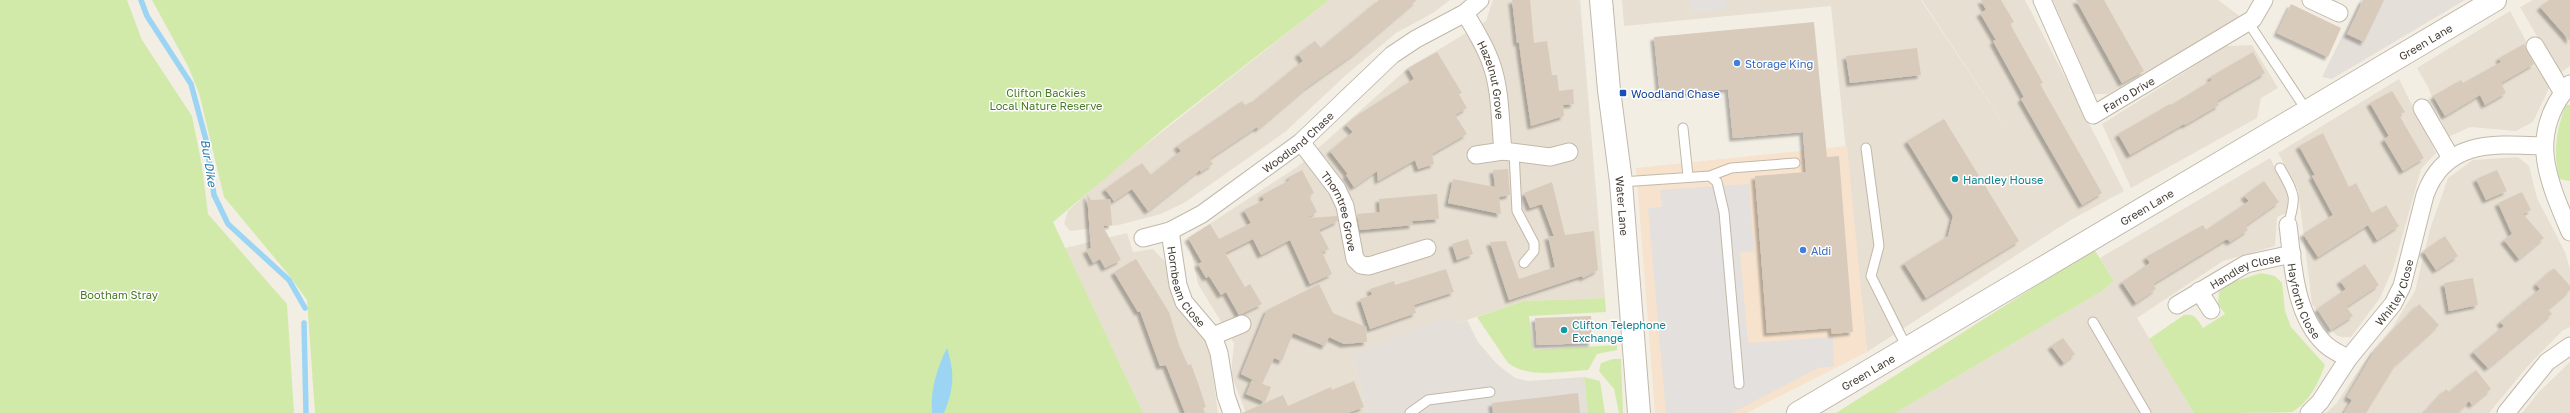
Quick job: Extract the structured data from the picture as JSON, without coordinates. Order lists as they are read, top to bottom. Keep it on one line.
{"streets":{"street":["Green Lane","Hazelnut Grove","Farro Drive","Woodland Chase","Water Lane","Thorntree Grove","Handley Close","Hornbeam Close","Whitley Close","Hayforth Close"]},"crossings":[["Hazelnut Grove","Woodland Chase"],["Woodland Chase","Thorntree Grove"],["Woodland Chase","Hornbeam Close"],["Handley Close","Hayforth Close"],["Whitley Close","Hayforth Close"]],"water":["Bur Dike"],"parks":["Clifton Backies Local Nature Reserve","Bootham Stray"],"places":{"other":["Storage King","Handley House","Aldi","Clifton Telephone Exchange"],"transit":["Woodland Chase"]}}
